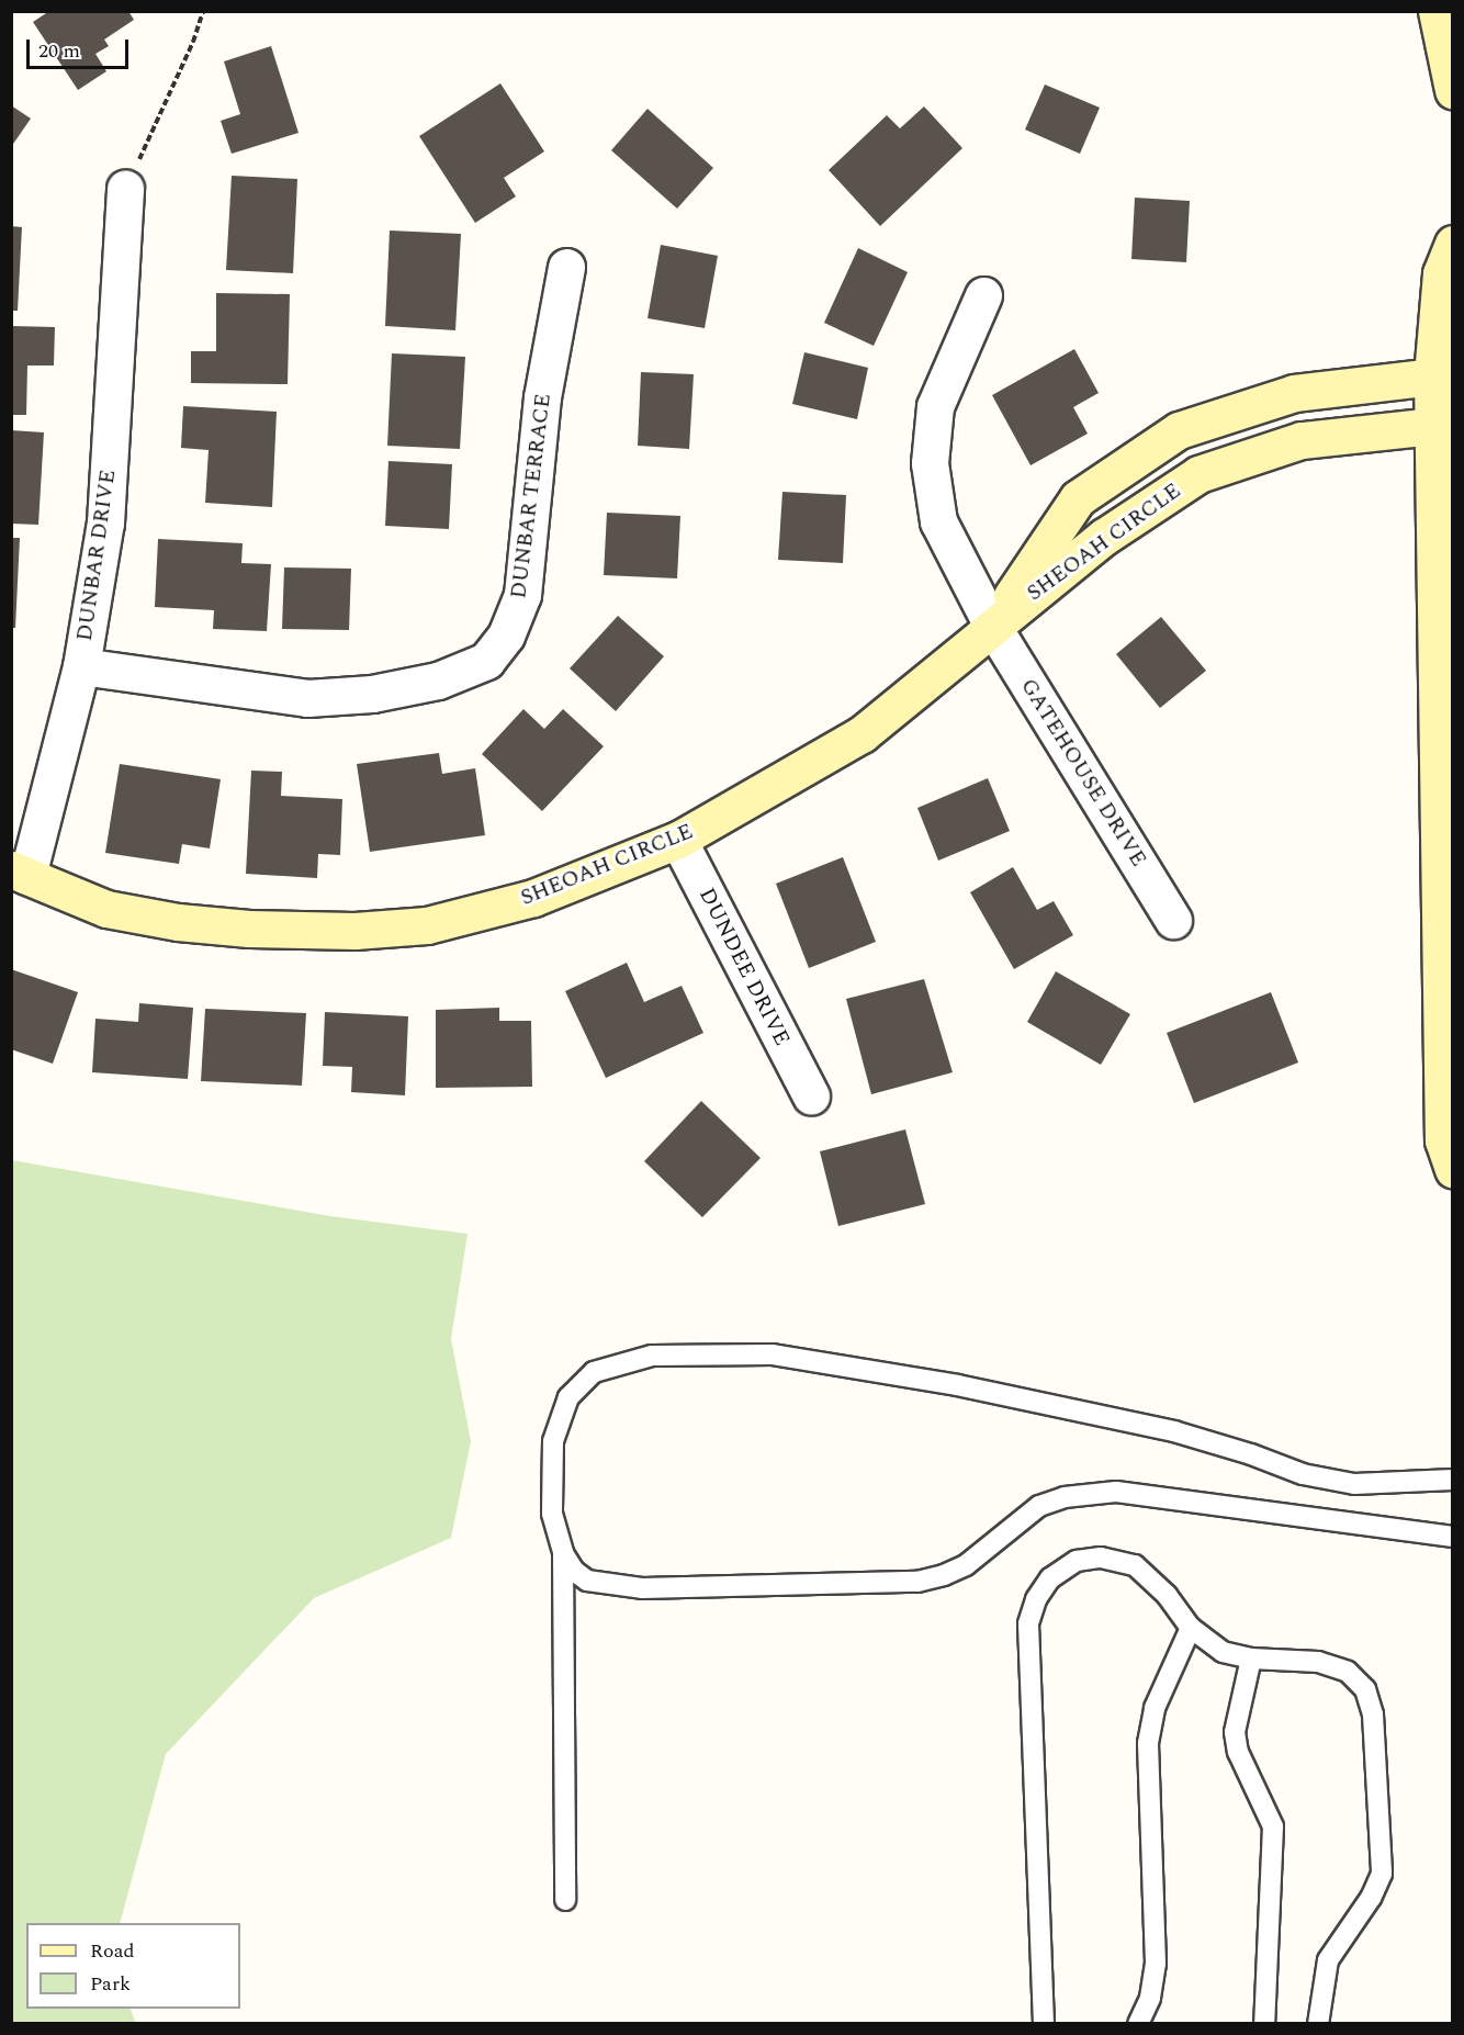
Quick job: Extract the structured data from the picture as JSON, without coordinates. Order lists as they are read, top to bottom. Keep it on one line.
{"streets":{"street":["DUNBAR TERRACE","SHEOAH CIRCLE","DUNBAR DRIVE","GATEHOUSE DRIVE","DUNDEE DRIVE"]},"crossings":[["DUNBAR TERRACE","DUNBAR DRIVE"],["SHEOAH CIRCLE","DUNBAR DRIVE"],["SHEOAH CIRCLE","GATEHOUSE DRIVE"],["SHEOAH CIRCLE","DUNDEE DRIVE"]],"legend":["Road","Park"],"scale_bar":"20 m"}
